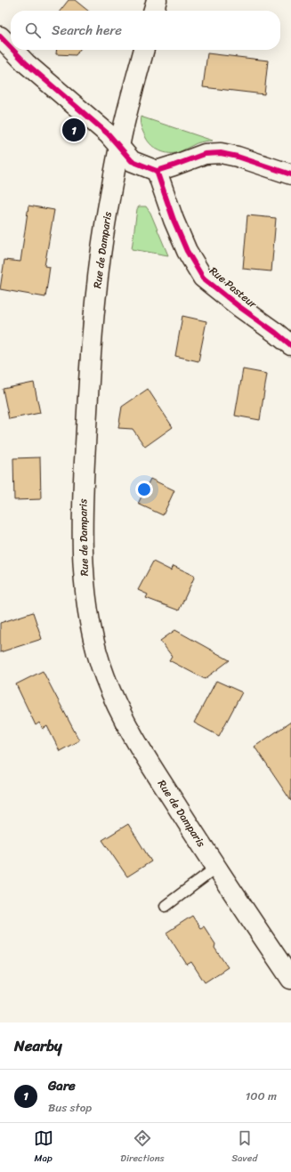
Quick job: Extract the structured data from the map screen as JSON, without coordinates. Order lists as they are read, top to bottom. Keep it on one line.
{"streets":{"main road":["Rue de Damparis","Rue Pasteur"]},"page":{"search":"Search here","pins":"1","heading":"Nearby","list":[{"mark":"1","name":"Gare","note":"Bus stop","value":"100 m"}],"nav":["Map","Directions","Saved"]}}
